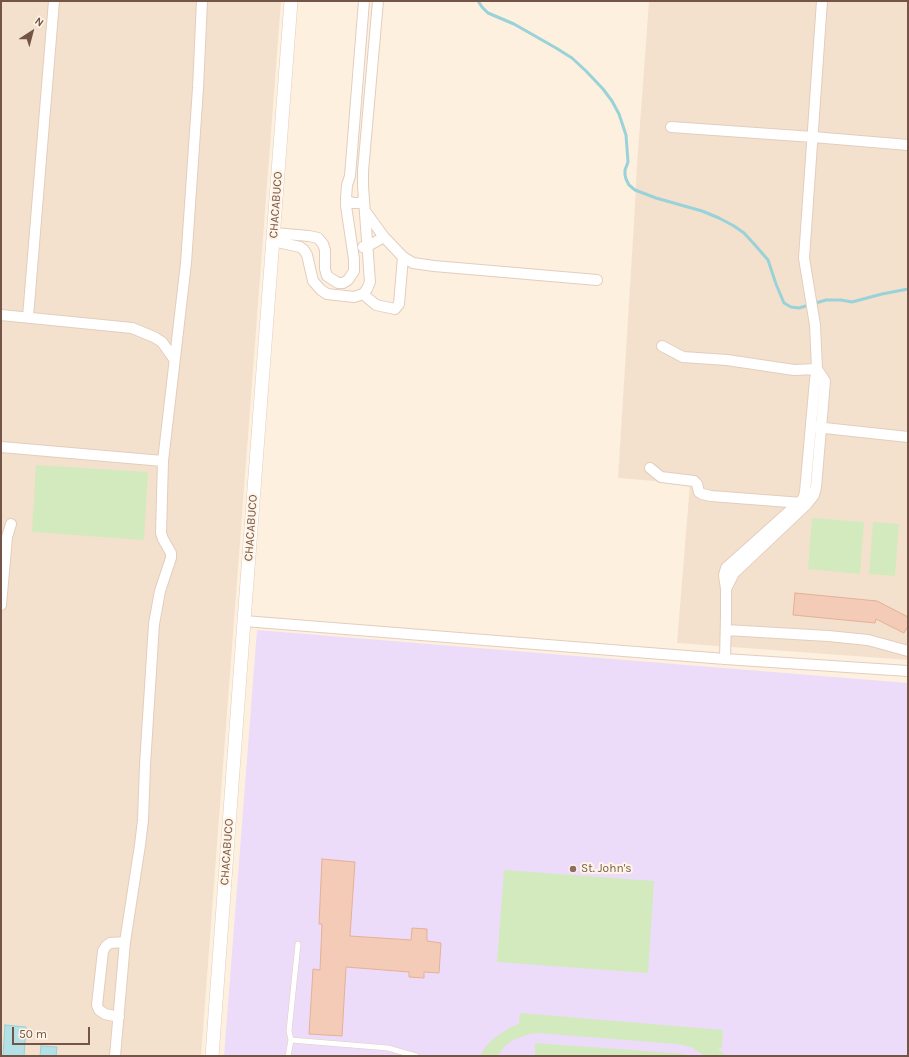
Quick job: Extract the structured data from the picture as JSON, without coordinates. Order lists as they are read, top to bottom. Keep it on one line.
{"streets":{"street":["CHACABUCO"]},"places":["St. John's"],"scale_bar":"50 m","north":"top right"}
